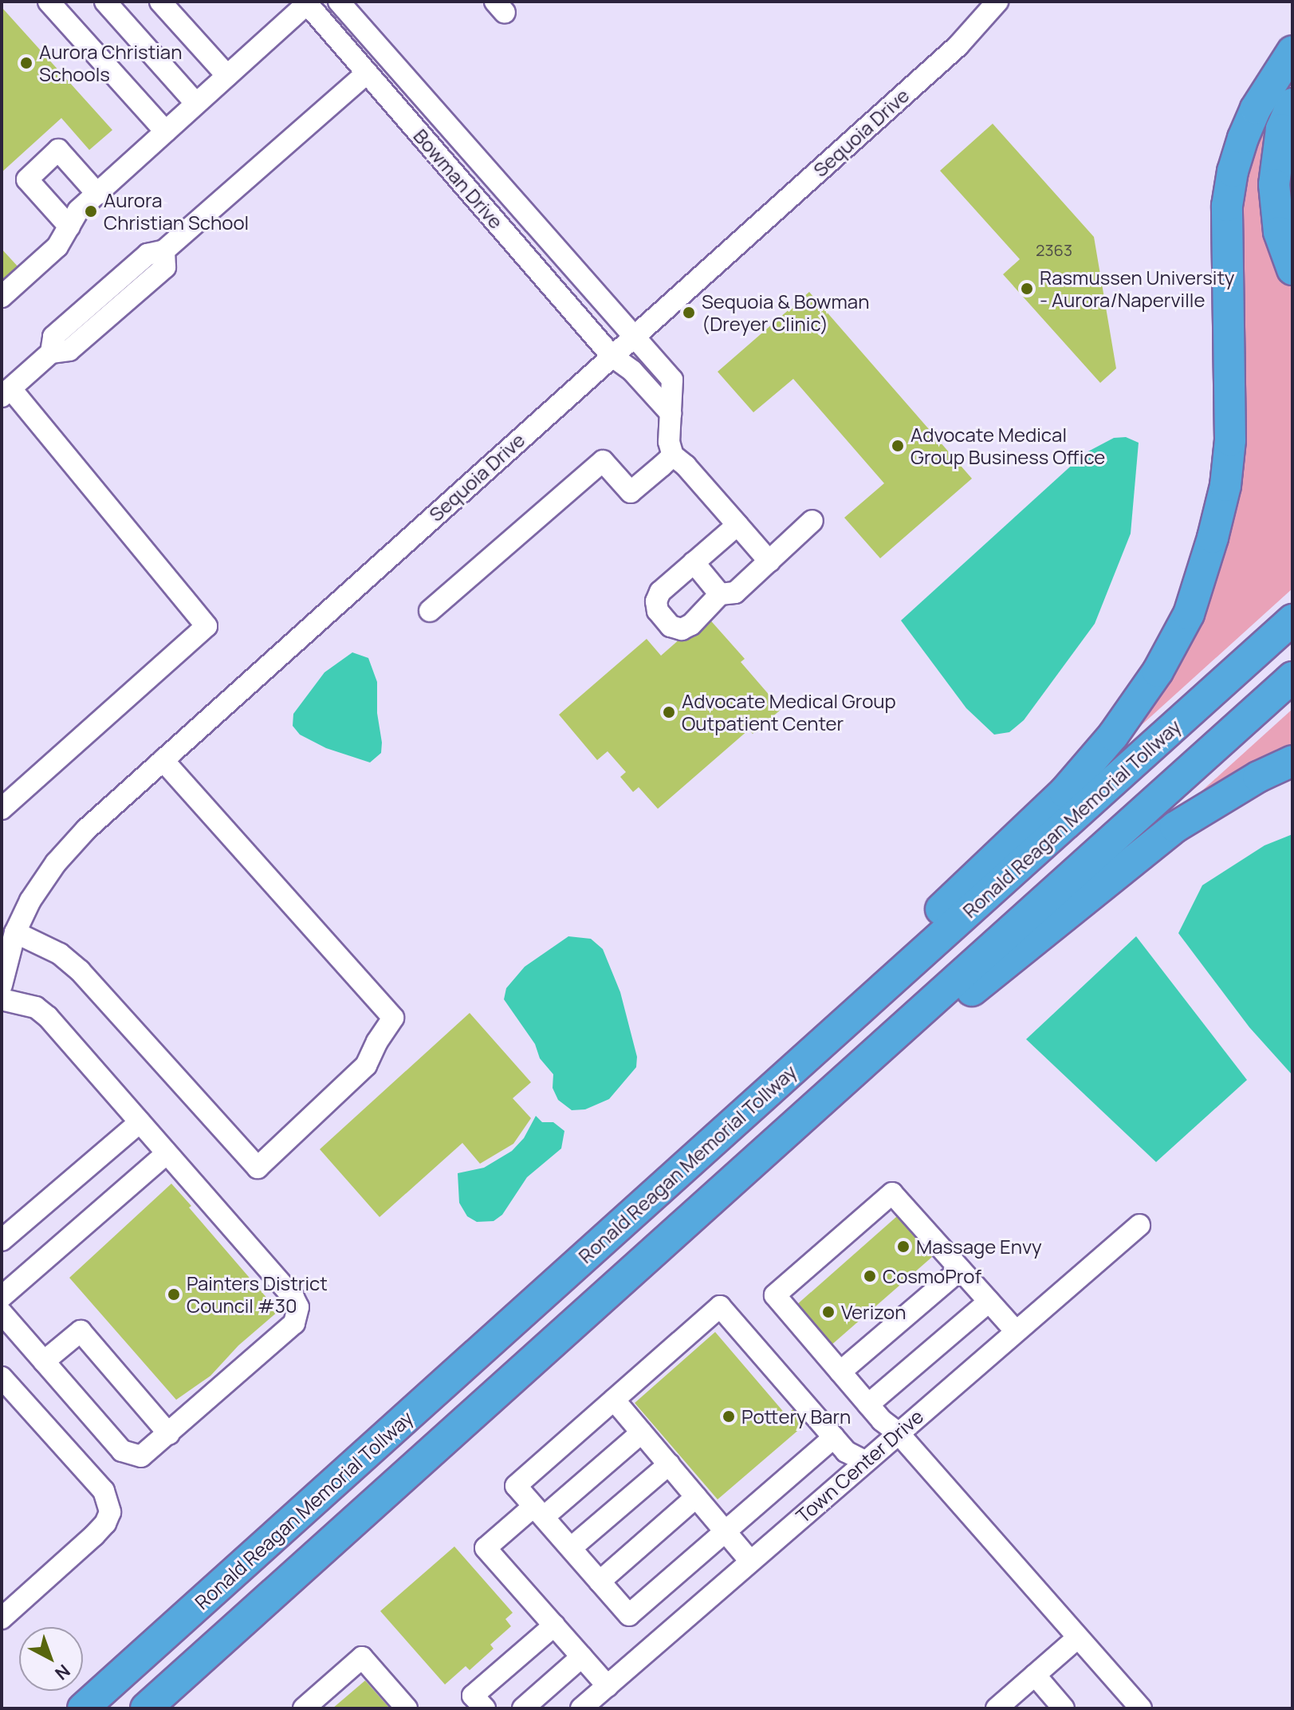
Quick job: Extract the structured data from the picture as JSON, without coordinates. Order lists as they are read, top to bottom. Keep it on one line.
{"streets":{"highway":["Ronald Reagan Memorial Tollway"],"street":["Sequoia Drive","Bowman Drive","Town Center Drive"]},"crossings":[["Sequoia Drive","Bowman Drive"]],"places":["Aurora Christian Schools","Aurora Christian School","Rasmussen University - Aurora/Naperville","Sequoia & Bowman (Dreyer Clinic)","Advocate Medical Group Business Office","Advocate Medical Group Outpatient Center","Massage Envy","CosmoProf","Painters District Council #30","Verizon","Pottery Barn"],"house_numbers":["2363"],"north":"bottom right"}
